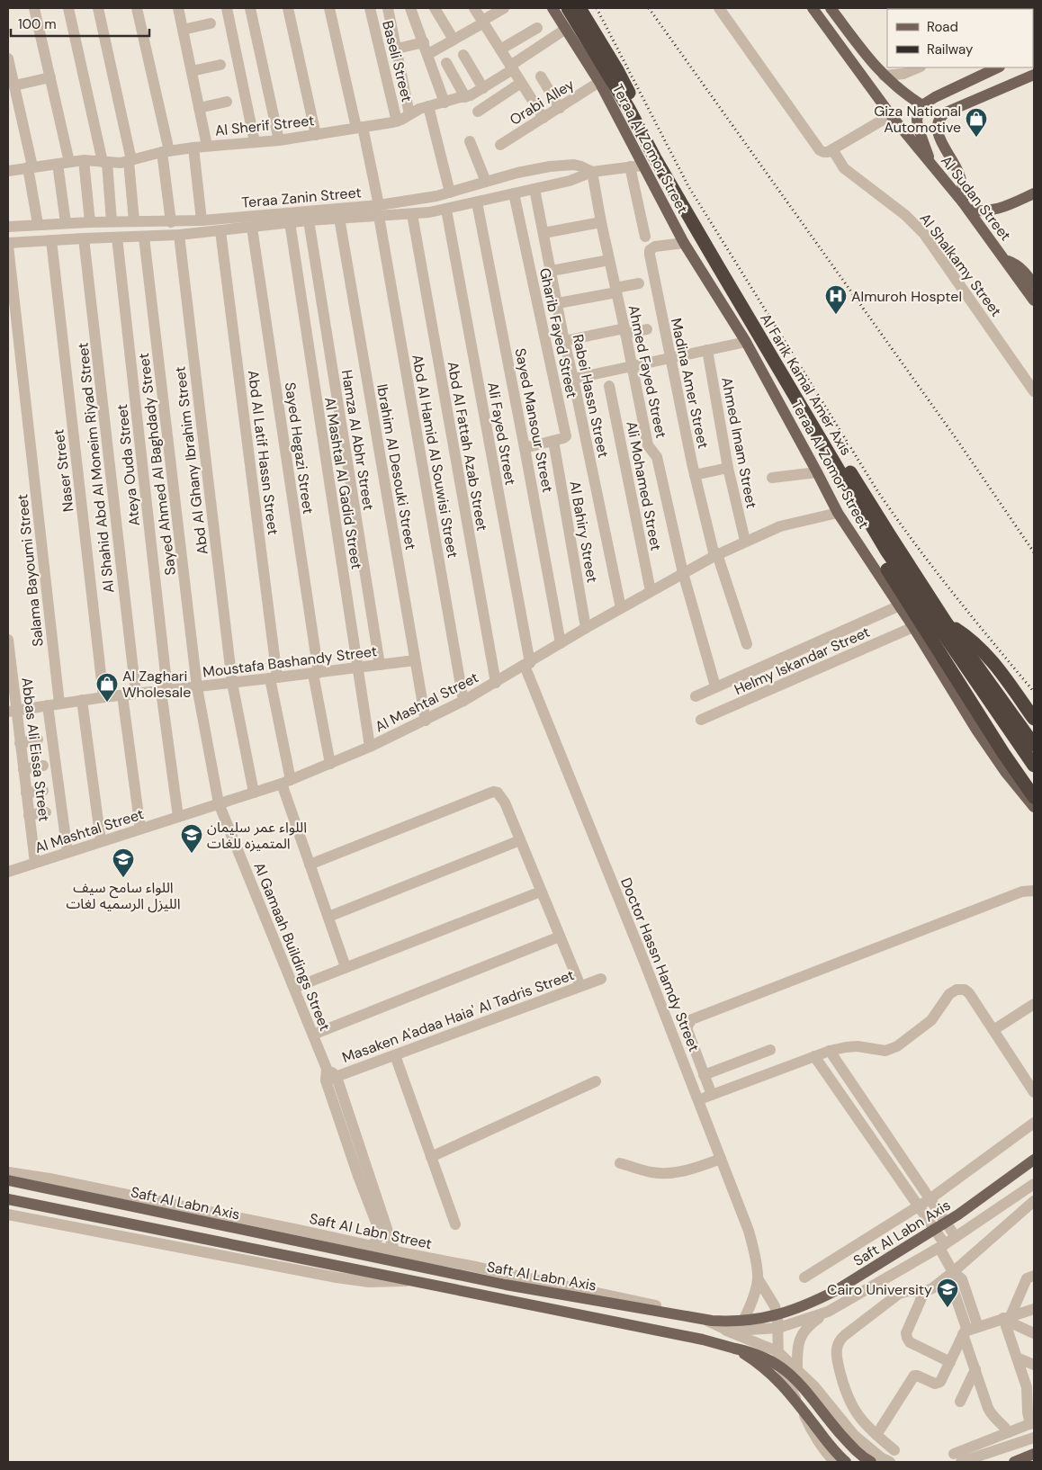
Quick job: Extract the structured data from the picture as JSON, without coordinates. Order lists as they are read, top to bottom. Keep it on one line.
{"streets":{"highway":["Al Farik Kamal Amer Axis"],"main road":["Teraa Al Zomor Street","Al Sudan Street","Saft Al Labn Axis"],"street":["Baseli Street","Orabi Alley","Al Sherif Street","Teraa Zanin Street","Al Shalkamy Street","Gharib Fayed Street","Ahmed Fayed Street","Madina Amer Street","Rabei Hassn Street","Sayed Mansour Street","Ali Fayed Street","Hamza Al Abhr Street","Ahmed Imam Street","Abd Al Fattah Azab Street","Sayed Hegazi Street","Abd Al Latif Hassn Street","Abd Al Hamid Al Souwisi Street","Abd Al Ghany Ibrahim Street","Sayed Ahmed Al Baghdady Street","Ateya Ouda Street","Ibrahim Al Desouki Street","Al Shahid Abd Al Moneim Riyad Street","Naser Street","Al Mashtal Al Gadid Street","Ali Mohamed Street","Al Bahiry Street","Salama Bayoumi Street","Helmy Iskandar Street","Moustafa Bashandy Street","Al Mashtal Street","Abbas Ali Eissa Street","Al Gamaah Buildings Street","Doctor Hassn Hamdy Street","Masaken A'adaa Haia' Al Tadris Street","Saft Al Labn Street"]},"crossings":[["Baseli Street","Al Sherif Street"],["Orabi Alley","Teraa Al Zomor Street"],["Al Sherif Street","Teraa Al Zomor Street"],["Al Sherif Street","Abd Al Hamid Al Souwisi Street"],["Teraa Al Zomor Street","Teraa Zanin Street"],["Teraa Al Zomor Street","Madina Amer Street"],["Teraa Al Zomor Street","Helmy Iskandar Street"],["Teraa Al Zomor Street","Al Mashtal Street"],["Teraa Zanin Street","Gharib Fayed Street"],["Teraa Zanin Street","Ahmed Fayed Street"],["Teraa Zanin Street","Rabei Hassn Street"],["Teraa Zanin Street","Sayed Mansour Street"],["Teraa Zanin Street","Ali Fayed Street"],["Teraa Zanin Street","Hamza Al Abhr Street"],["Teraa Zanin Street","Abd Al Fattah Azab Street"],["Teraa Zanin Street","Sayed Hegazi Street"],["Teraa Zanin Street","Abd Al Latif Hassn Street"],["Teraa Zanin Street","Abd Al Hamid Al Souwisi Street"],["Teraa Zanin Street","Abd Al Ghany Ibrahim Street"],["Teraa Zanin Street","Sayed Ahmed Al Baghdady Street"],["Teraa Zanin Street","Ateya Ouda Street"],["Teraa Zanin Street","Ibrahim Al Desouki Street"],["Teraa Zanin Street","Al Shahid Abd Al Moneim Riyad Street"],["Teraa Zanin Street","Naser Street"],["Teraa Zanin Street","Al Mashtal Al Gadid Street"],["Teraa Zanin Street","Salama Bayoumi Street"],["Gharib Fayed Street","Al Bahiry Street"],["Ahmed Fayed Street","Al Mashtal Street"],["Madina Amer Street","Al Mashtal Street"],["Rabei Hassn Street","Al Mashtal Street"],["Sayed Mansour Street","Al Mashtal Street"],["Ali Fayed Street","Al Mashtal Street"],["Ali Fayed Street","Doctor Hassn Hamdy Street"],["Hamza Al Abhr Street","Moustafa Bashandy Street"],["Ahmed Imam Street","Al Mashtal Street"],["Abd Al Fattah Azab Street","Al Mashtal Street"],["Sayed Hegazi Street","Moustafa Bashandy Street"],["Sayed Hegazi Street","Al Mashtal Street"],["Abd Al Latif Hassn Street","Moustafa Bashandy Street"],["Abd Al Latif Hassn Street","Al Mashtal Street"],["Abd Al Hamid Al Souwisi Street","Al Mashtal Street"],["Abd Al Ghany Ibrahim Street","Moustafa Bashandy Street"],["Abd Al Ghany Ibrahim Street","Al Mashtal Street"],["Sayed Ahmed Al Baghdady Street","Moustafa Bashandy Street"],["Sayed Ahmed Al Baghdady Street","Al Mashtal Street"],["Sayed Ahmed Al Baghdady Street","Al Gamaah Buildings Street"],["Ateya Ouda Street","Moustafa Bashandy Street"],["Ateya Ouda Street","Al Mashtal Street"],["Ibrahim Al Desouki Street","Moustafa Bashandy Street"],["Ibrahim Al Desouki Street","Al Mashtal Street"],["Al Shahid Abd Al Moneim Riyad Street","Moustafa Bashandy Street"],["Naser Street","Moustafa Bashandy Street"],["Al Mashtal Al Gadid Street","Moustafa Bashandy Street"],["Al Mashtal Al Gadid Street","Al Mashtal Street"],["Ali Mohamed Street","Al Mashtal Street"],["Al Bahiry Street","Al Mashtal Street"],["Salama Bayoumi Street","Moustafa Bashandy Street"],["Moustafa Bashandy Street","Abbas Ali Eissa Street"],["Al Mashtal Street","Abbas Ali Eissa Street"],["Al Mashtal Street","Al Gamaah Buildings Street"],["Al Mashtal Street","Doctor Hassn Hamdy Street"],["Al Gamaah Buildings Street","Masaken A'adaa Haia' Al Tadris Street"],["Al Gamaah Buildings Street","Saft Al Labn Street"],["Doctor Hassn Hamdy Street","Saft Al Labn Street"]],"places":{"shop":["Giza National Automotive","Al Zaghari Wholesale"],"hospital":["Almuroh Hosptel"],"school or university":["اللواء عمر سليمان المتميزه للغات","اللواء سامح سيف الليزل الرسميه لغات","Cairo University"]},"legend":["Road","Railway"],"scale_bar":"100 m"}
